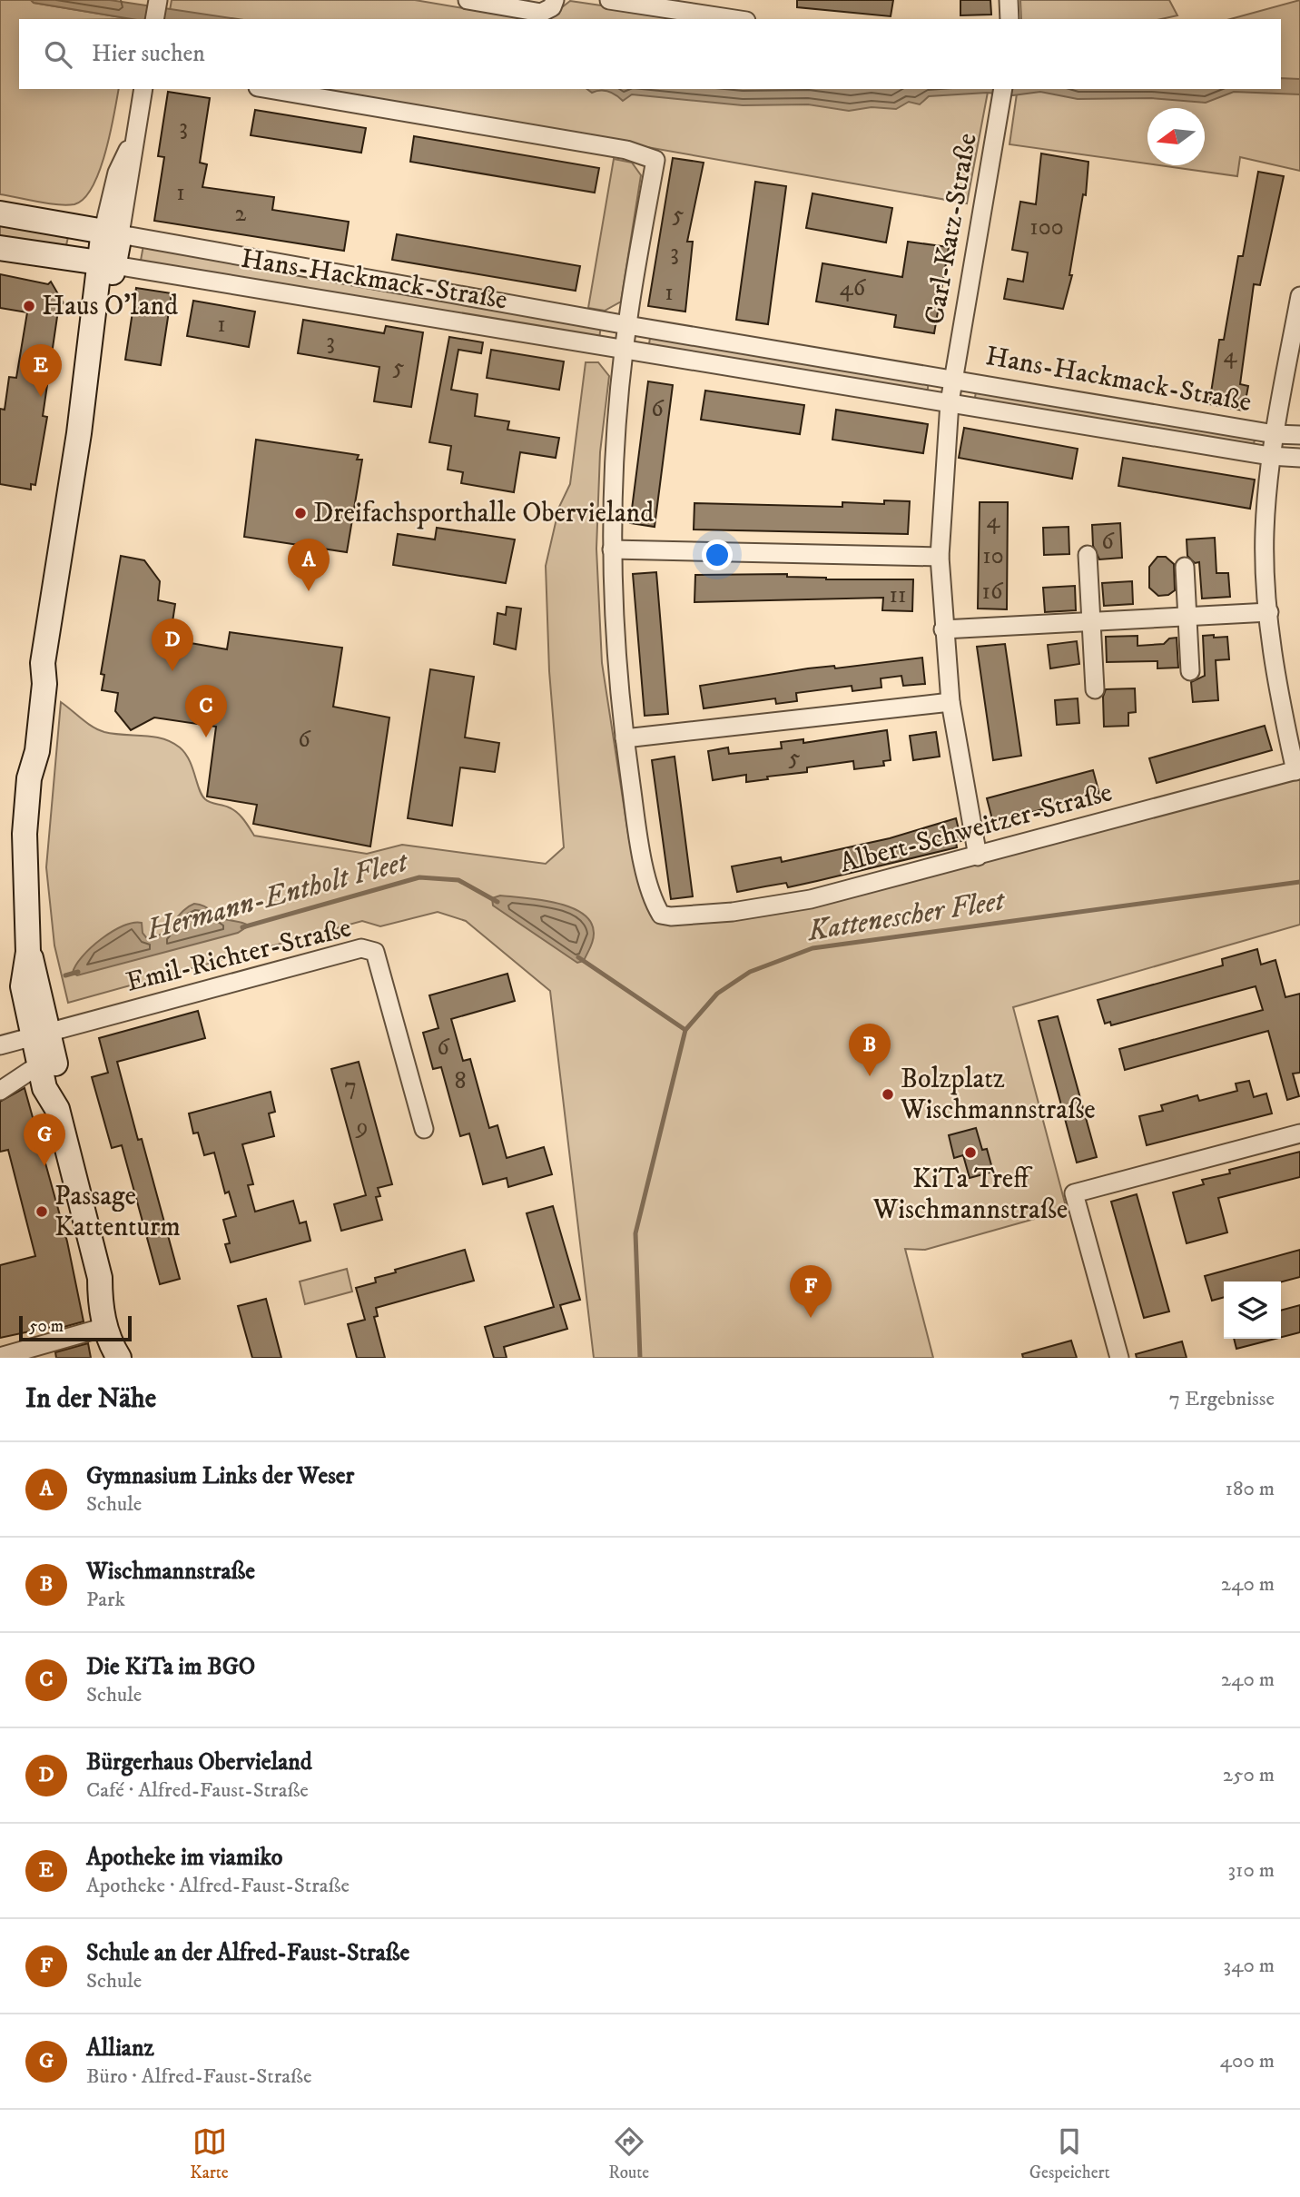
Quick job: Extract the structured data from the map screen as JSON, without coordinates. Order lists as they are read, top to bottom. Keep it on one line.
{"streets":{"street":["Carl-Katz-Straße","Hans-Hackmack-Straße","Albert-Schweitzer-Straße","Emil-Richter-Straße"]},"crossings":[["Carl-Katz-Straße","Hans-Hackmack-Straße"]],"water":["Hermann-Entholt Fleet","Kattenescher Fleet"],"places":["Haus O'land","Dreifachsporthalle Obervieland","Bolzplatz Wischmannstraße","KiTa Treff Wischmannstraße","Passage Kattenturm"],"house_numbers":["3","1","2","5","100","3","46","1","1","3","4","5","6","4","6","10","16","11","6","5","6","8","7","9"],"scale_bar":"50 m","north":"left","page":{"search":"Hier suchen","pins":["E","A","D","C","B","G","F"],"scale":"50 m","heading":["In der Nähe","7 Ergebnisse"],"list":[{"mark":"A","name":"Gymnasium Links der Weser","note":"Schule","value":"180 m"},{"mark":"B","name":"Wischmannstraße","note":"Park","value":"240 m"},{"mark":"C","name":"Die KiTa im BGO","note":"Schule","value":"240 m"},{"mark":"D","name":"Bürgerhaus Obervieland","note":"Café · Alfred-Faust-Straße","value":"250 m"},{"mark":"E","name":"Apotheke im viamiko","note":"Apotheke · Alfred-Faust-Straße","value":"310 m"},{"mark":"F","name":"Schule an der Alfred-Faust-Straße","note":"Schule","value":"340 m"},{"mark":"G","name":"Allianz","note":"Büro · Alfred-Faust-Straße","value":"400 m"}],"nav":["Karte","Route","Gespeichert"]}}
